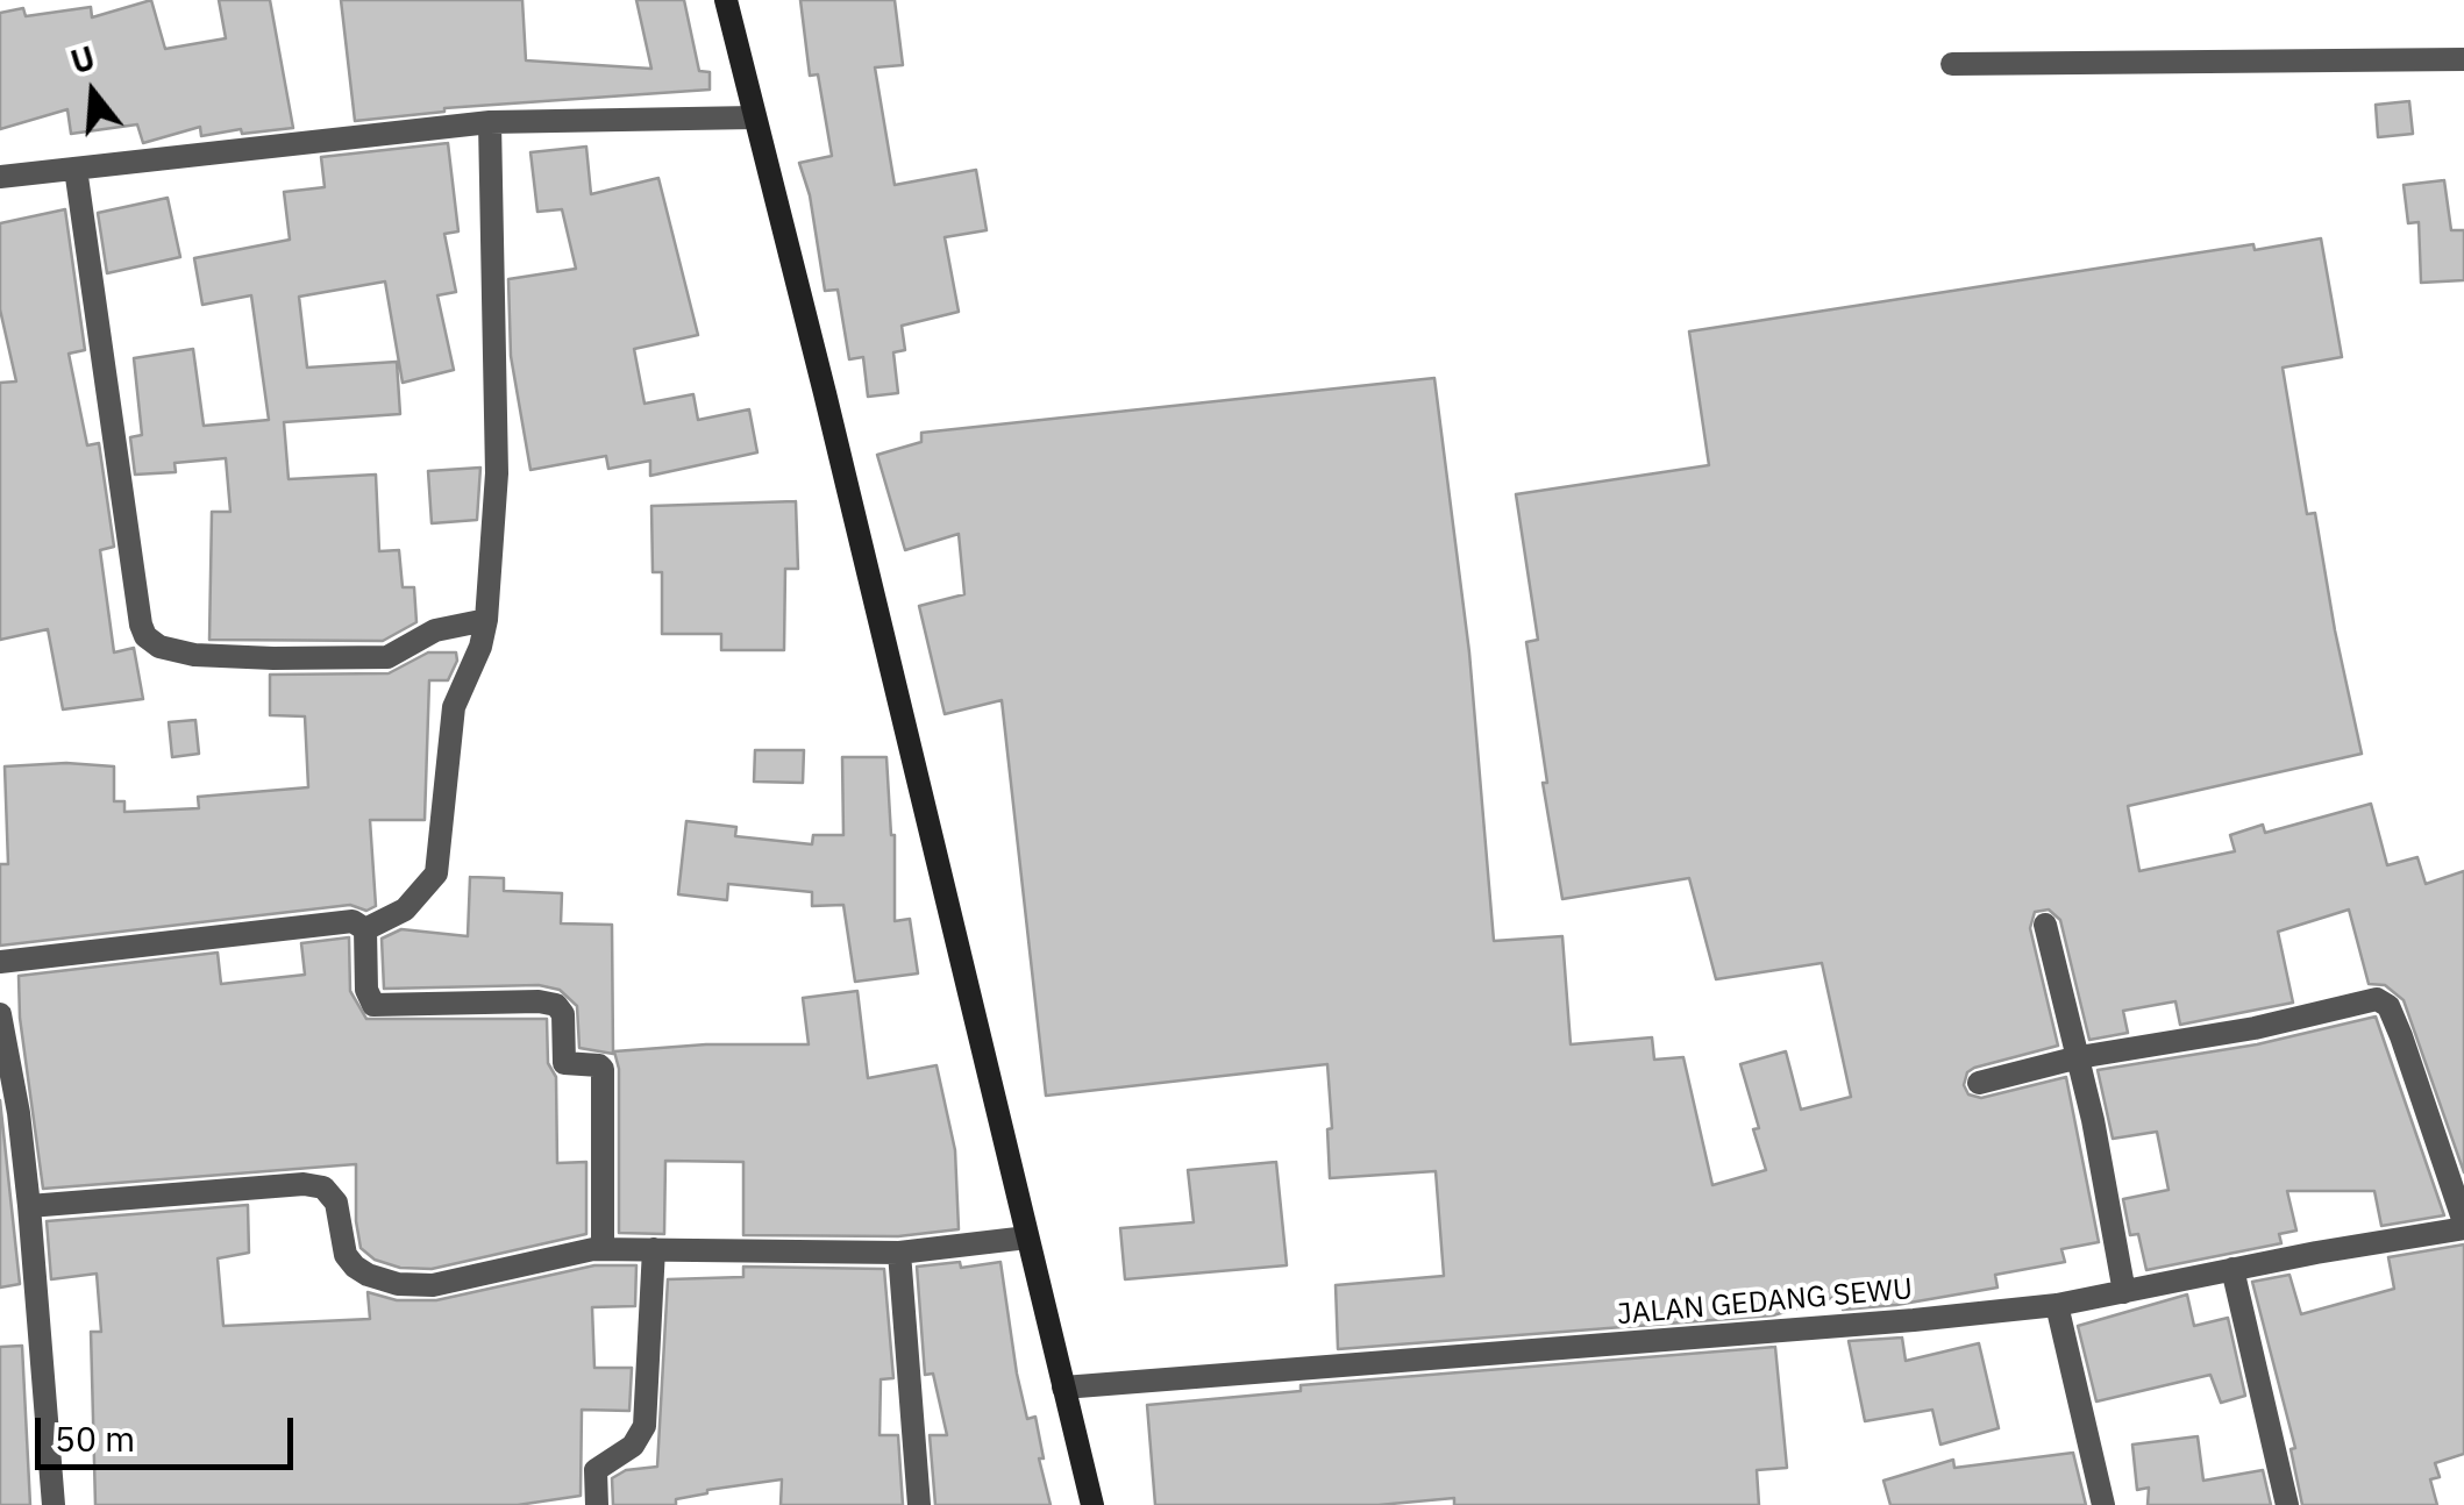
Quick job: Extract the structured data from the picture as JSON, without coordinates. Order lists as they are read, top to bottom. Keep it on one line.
{"streets":{"street":["JALAN GEDANG SEWU"]},"scale_bar":"50 m","north":"top"}
